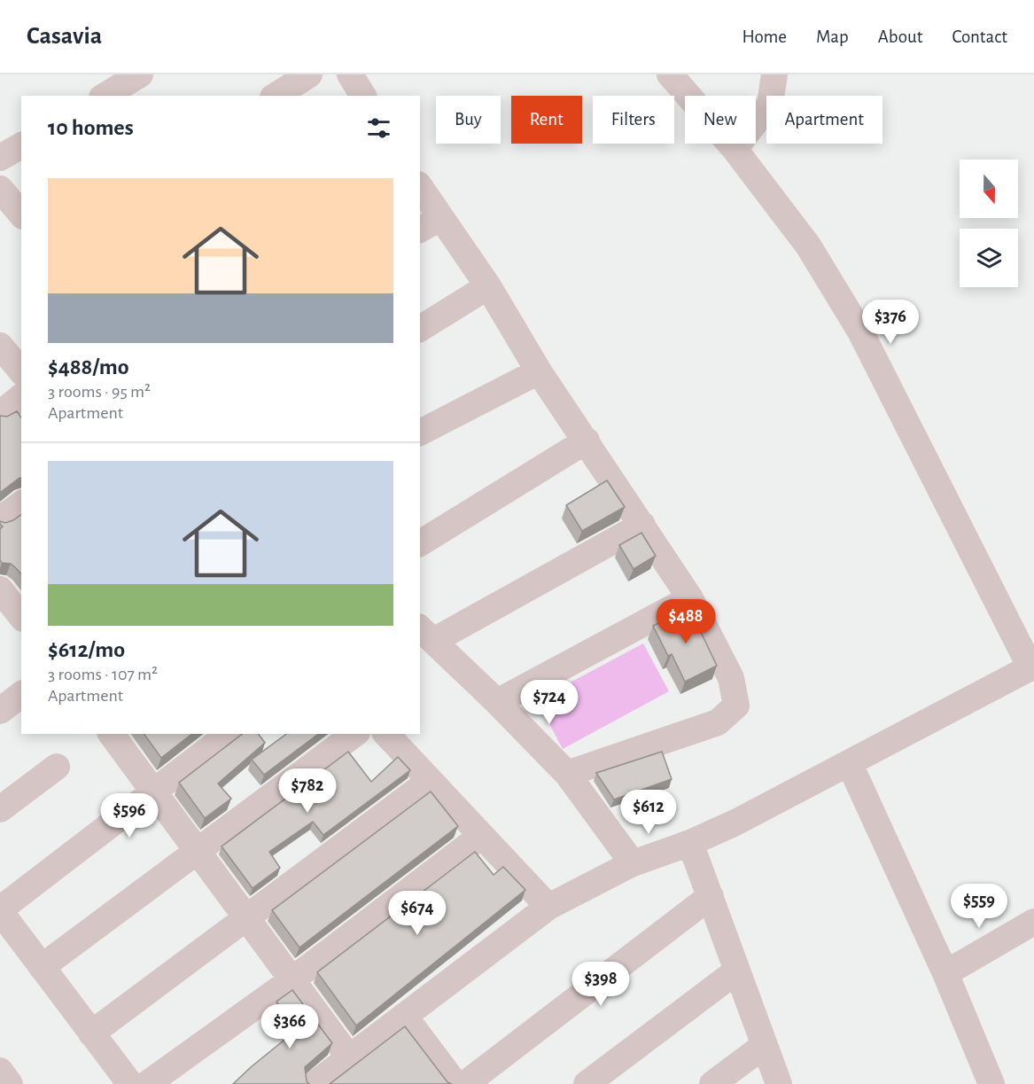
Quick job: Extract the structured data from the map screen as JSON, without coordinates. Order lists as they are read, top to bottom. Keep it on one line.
{"north":"bottom","page":{"header":"Casavia","nav":["Home","Map","About","Contact"],"chip":["Buy","Rent","Filters","New","Apartment"],"heading":"10 homes","list":[{"name":"$488/mo","note":"3 rooms · 95 m² · Apartment"},{"name":"$612/mo","note":"3 rooms · 107 m² · Apartment"}],"price":["$376","$488","$724","$782","$612","$596","$559","$674","$398","$366"]}}
